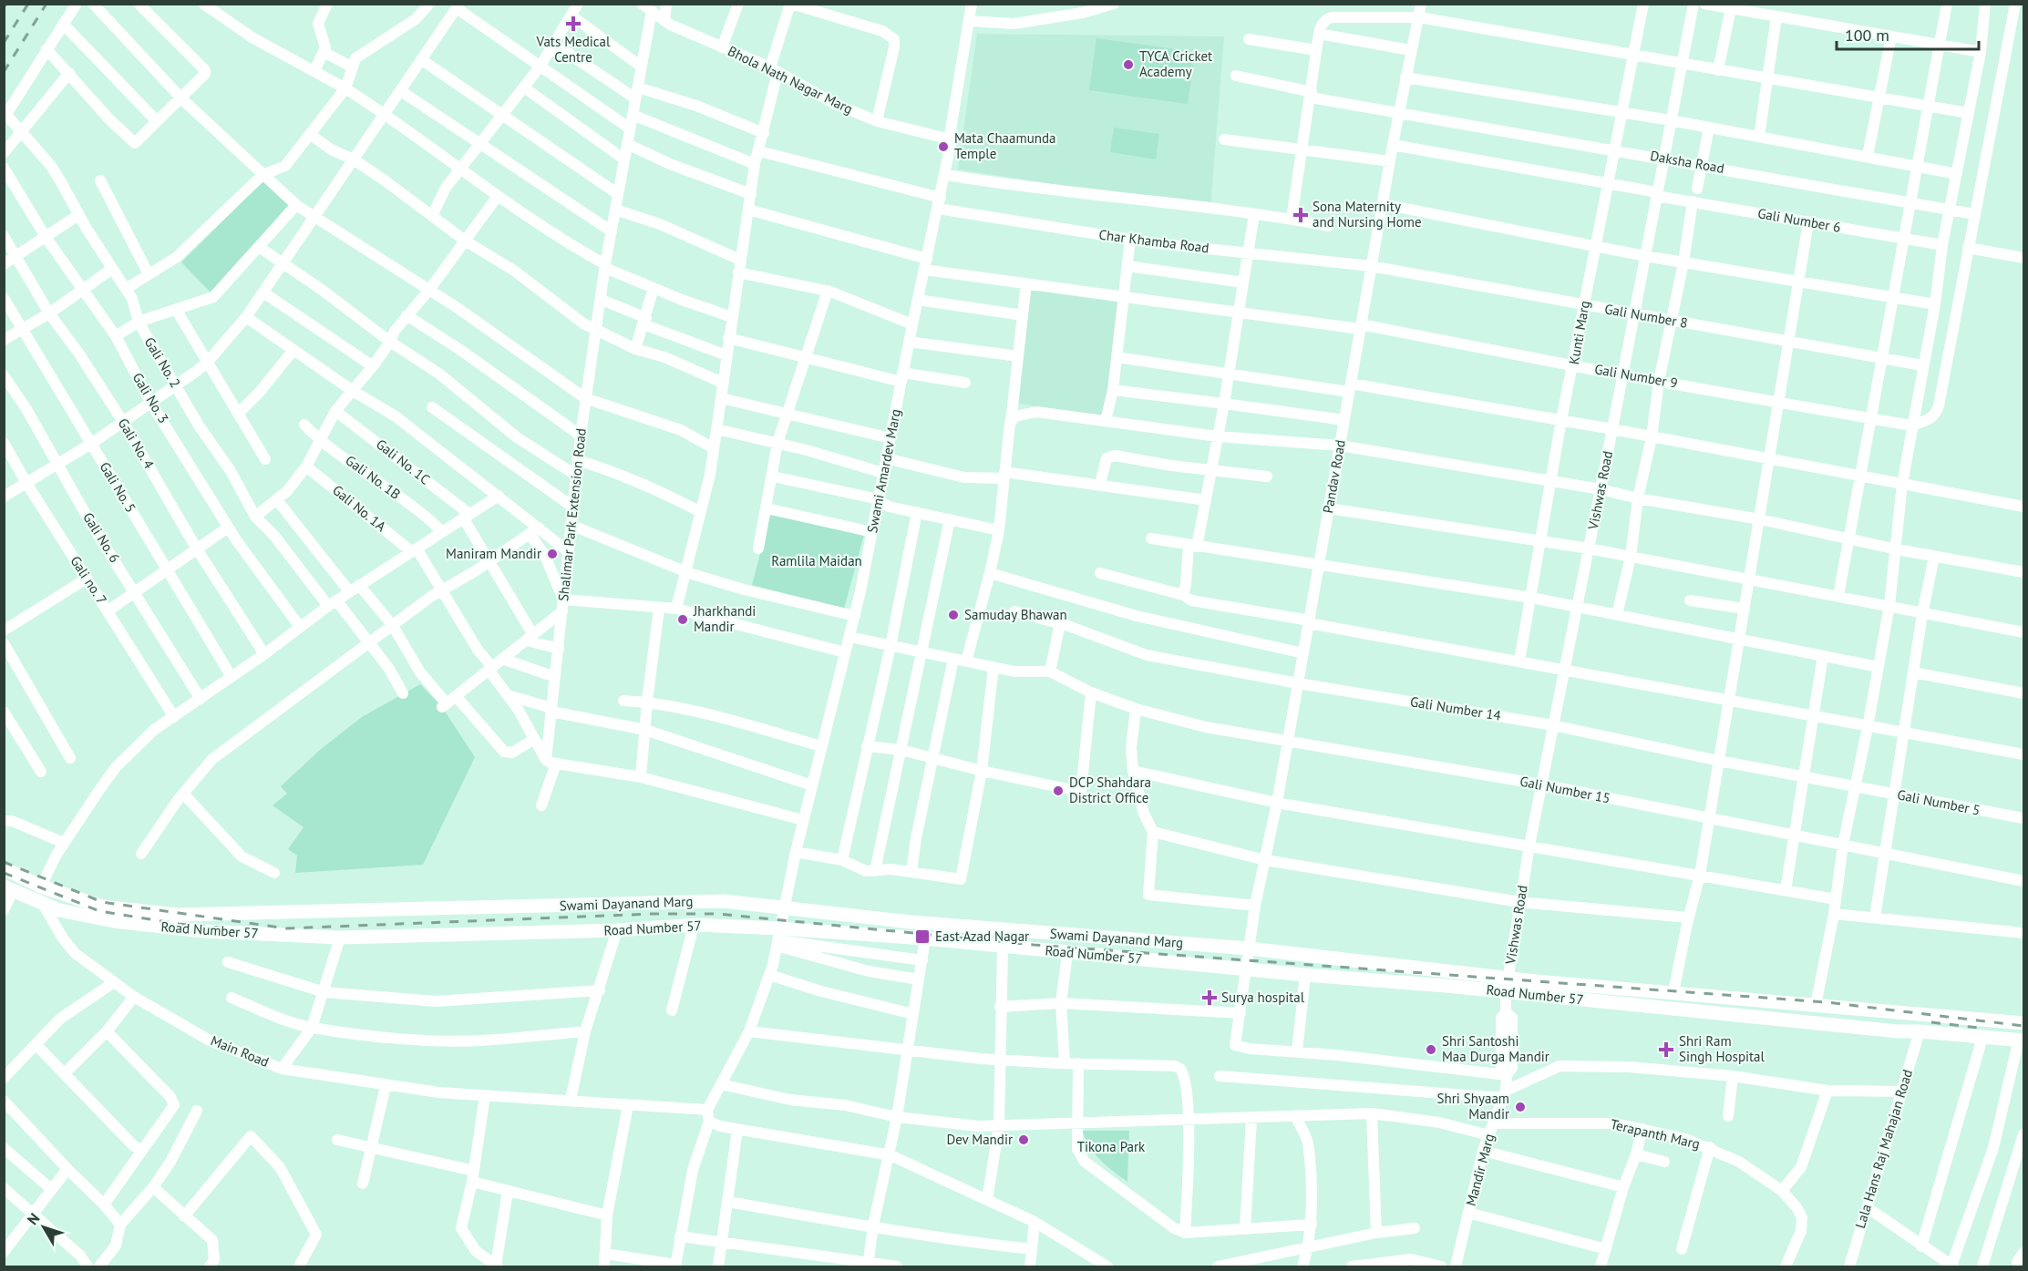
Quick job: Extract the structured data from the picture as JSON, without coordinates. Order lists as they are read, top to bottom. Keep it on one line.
{"streets":{"main road":["Swami Dayanand Marg","Road Number 57"],"street":["Bhola Nath Nagar Marg","Daksha Road","Gali Number 6","Char Khamba Road","Gali Number 8","Kunti Marg","Gali No. 2","Gali Number 9","Gali No. 3","Gali No. 4","Gali No. 1C","Swami Amardev Marg","Pandav Road","Gali No. 1B","Gali No. 5","Vishwas Road","Gali No. 1A","Shalimar Park Extension Road","Gali No. 6","Gali no. 7","Gali Number 14","Gali Number 15","Gali Number 5","Main Road","Terapanth Marg","Lala Hans Raj Mahajan Road","Mandir Marg"]},"crossings":[["Bhola Nath Nagar Marg","Swami Amardev Marg"],["Bhola Nath Nagar Marg","Shalimar Park Extension Road"],["Daksha Road","Kunti Marg"],["Daksha Road","Pandav Road"],["Daksha Road","Vishwas Road"],["Gali Number 6","Kunti Marg"],["Gali Number 6","Pandav Road"],["Gali Number 6","Vishwas Road"],["Char Khamba Road","Gali Number 8"],["Char Khamba Road","Swami Amardev Marg"],["Char Khamba Road","Pandav Road"],["Gali Number 8","Kunti Marg"],["Gali Number 8","Pandav Road"],["Gali Number 8","Vishwas Road"],["Kunti Marg","Gali Number 9"],["Gali Number 9","Swami Amardev Marg"],["Gali Number 9","Pandav Road"],["Gali Number 9","Vishwas Road"],["Swami Amardev Marg","Swami Dayanand Marg"],["Swami Amardev Marg","Road Number 57"],["Swami Amardev Marg","Main Road"],["Pandav Road","Gali Number 14"],["Pandav Road","Gali Number 15"],["Pandav Road","Swami Dayanand Marg"],["Pandav Road","Road Number 57"],["Vishwas Road","Gali Number 14"],["Vishwas Road","Gali Number 15"],["Vishwas Road","Road Number 57"],["Vishwas Road","Mandir Marg"],["Gali No. 1A","Shalimar Park Extension Road"],["Gali Number 14","Gali Number 5"],["Swami Dayanand Marg","Road Number 57"],["Road Number 57","Main Road"],["Road Number 57","Lala Hans Raj Mahajan Road"],["Road Number 57","Mandir Marg"],["Terapanth Marg","Mandir Marg"]],"parks":["Ramlila Maidan","Tikona Park"],"places":{"health":["Vats Medical Centre","Sona Maternity and Nursing Home","Surya hospital","Shri Ram Singh Hospital"],"other":["TYCA Cricket Academy","Mata Chaamunda Temple","Maniram Mandir","Samuday Bhawan","Jharkhandi Mandir","DCP Shahdara District Office","Shri Santoshi Maa Durga Mandir","Shri Shyaam Mandir","Dev Mandir"],"transit":["East Azad Nagar"]},"scale_bar":"100 m","north":"top left"}
